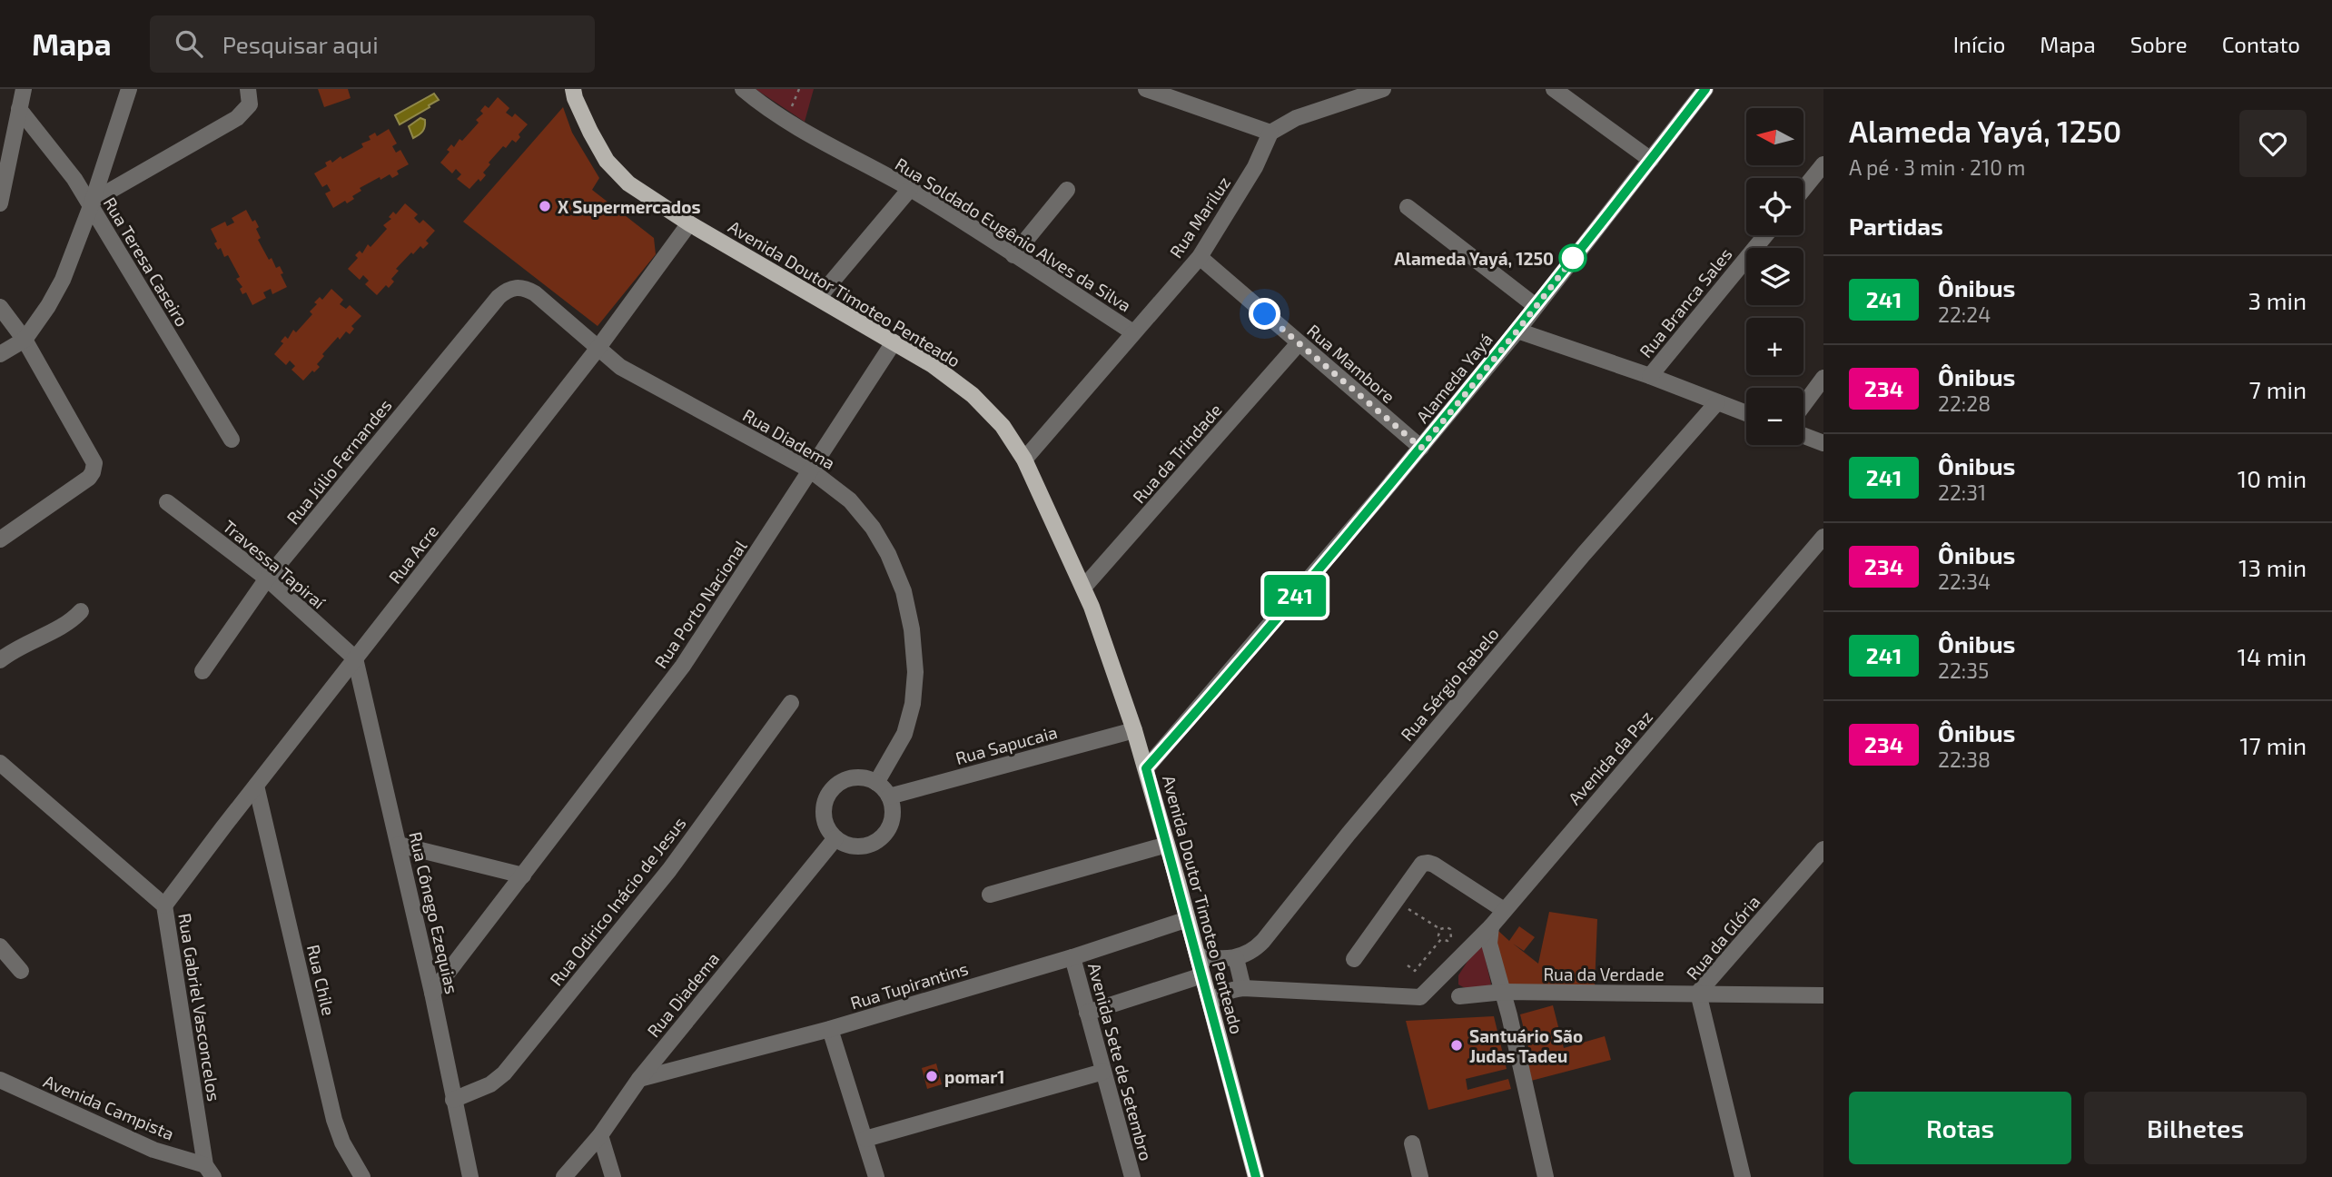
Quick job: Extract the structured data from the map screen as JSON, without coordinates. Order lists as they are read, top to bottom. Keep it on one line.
{"streets":{"main road":["Avenida Doutor Timoteo Penteado"],"street":["Rua Mariluz","Rua Soldado Eugênio Alves da Silva","Rua Teresa Caseiro","Rua Branca Sales","Rua Mambore","Alameda Yayá","Rua Diadema","Rua da Trindade","Rua Júlio Fernandes","Rua Acre","Travessa Tapiraí","Rua Porto Nacional","Rua Sérgio Rabelo","Rua Sapucaia","Avenida da Paz","Rua Odirico Inácio de Jesus","Rua Cônego Ezequias","Rua da Glória","Rua da Verdade","Rua Chile","Rua Tupirantins","Rua Gabriel Vasconcelos","Avenida Sete de Setembro","Avenida Campista"]},"crossings":[["Rua Mariluz","Rua Soldado Eugênio Alves da Silva"],["Rua Mariluz","Avenida Doutor Timoteo Penteado"],["Rua Mariluz","Rua Mambore"],["Avenida Doutor Timoteo Penteado","Alameda Yayá"],["Avenida Doutor Timoteo Penteado","Rua da Trindade"],["Avenida Doutor Timoteo Penteado","Rua Acre"],["Avenida Doutor Timoteo Penteado","Rua Porto Nacional"],["Avenida Doutor Timoteo Penteado","Rua Sapucaia"],["Avenida Doutor Timoteo Penteado","Rua Tupirantins"],["Rua Mambore","Alameda Yayá"],["Rua Mambore","Rua da Trindade"],["Rua Diadema","Rua Júlio Fernandes"],["Rua Diadema","Rua Acre"],["Rua Diadema","Rua Porto Nacional"],["Rua Diadema","Rua Sapucaia"],["Rua Diadema","Rua Tupirantins"],["Rua Júlio Fernandes","Travessa Tapiraí"],["Rua Acre","Travessa Tapiraí"],["Rua Acre","Rua Cônego Ezequias"],["Rua Acre","Rua Chile"],["Rua Acre","Rua Gabriel Vasconcelos"],["Travessa Tapiraí","Rua Cônego Ezequias"],["Rua Porto Nacional","Rua Cônego Ezequias"],["Rua Odirico Inácio de Jesus","Rua Cônego Ezequias"],["Rua da Glória","Rua da Verdade"],["Rua Tupirantins","Avenida Sete de Setembro"],["Rua Gabriel Vasconcelos","Avenida Campista"]],"places":["X Supermercados","Alameda Yayá, 1250","Santuário São Judas Tadeu","pomar1"],"lines":["bus line 241"],"north":"left","page":{"header":"Mapa","search":"Pesquisar aqui","nav":["Início","Mapa","Sobre","Contato"],"on_map":"241","heading":[["Alameda Yayá, 1250","A pé · 3 min · 210 m"],"Partidas"],"map_buttons":["+","−"],"list":[{"mark":"241","name":"Ônibus","note":"22:24","value":"3 min"},{"mark":"234","name":"Ônibus","note":"22:28","value":"7 min"},{"mark":"241","name":"Ônibus","note":"22:31","value":"10 min"},{"mark":"234","name":"Ônibus","note":"22:34","value":"13 min"},{"mark":"241","name":"Ônibus","note":"22:35","value":"14 min"},{"mark":"234","name":"Ônibus","note":"22:38","value":"17 min"}],"buttons":["Rotas","Bilhetes"]}}
